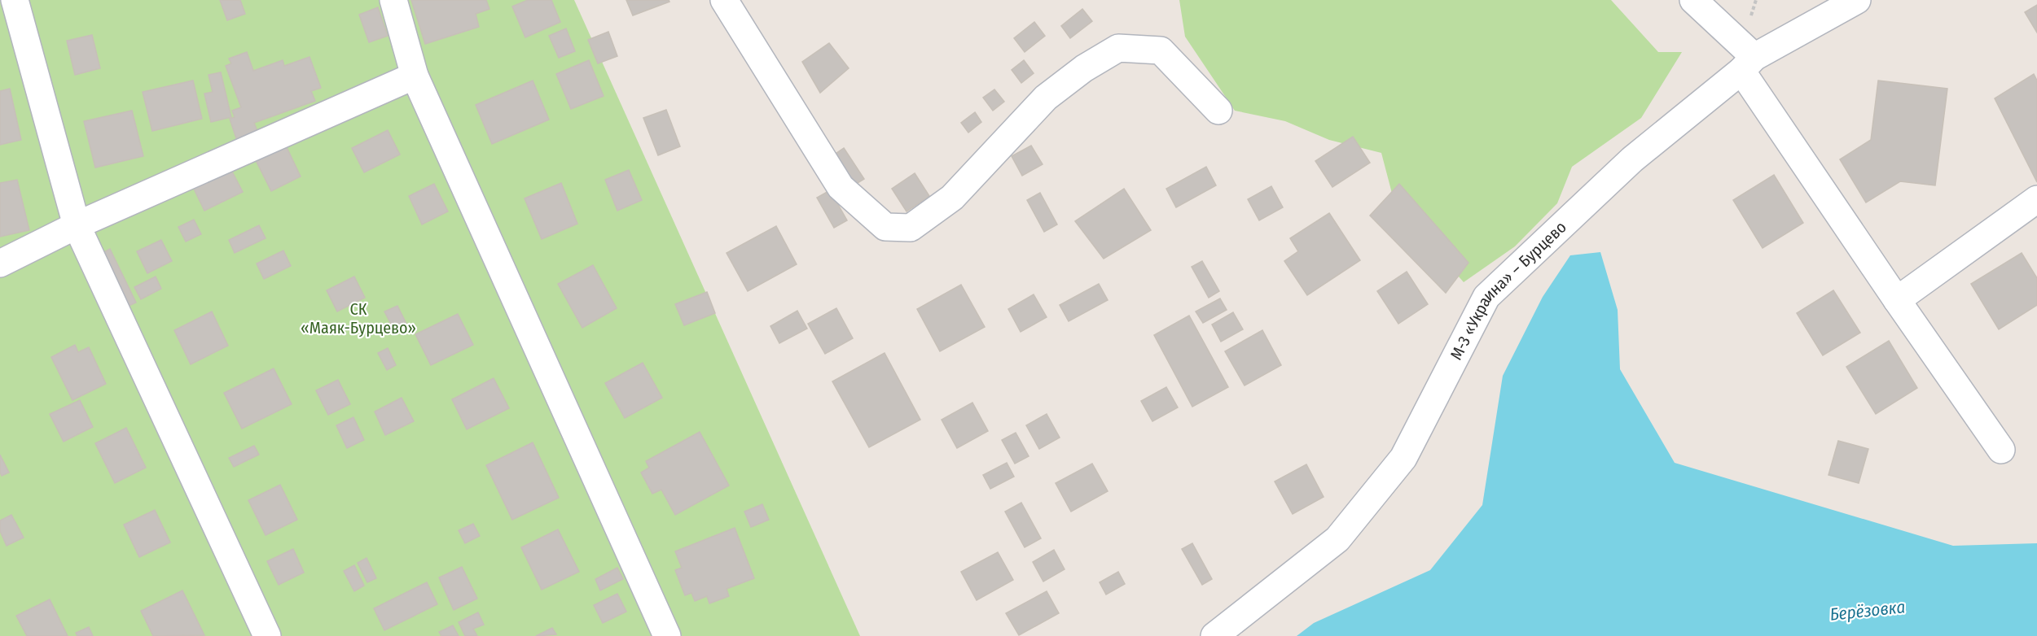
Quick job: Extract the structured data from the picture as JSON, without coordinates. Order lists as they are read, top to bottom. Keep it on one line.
{"streets":{"street":["М-3 «Украина» – Бурцево"]},"water":["Берёзовка"],"parks":["СК «Маяк-Бурцево»"]}
